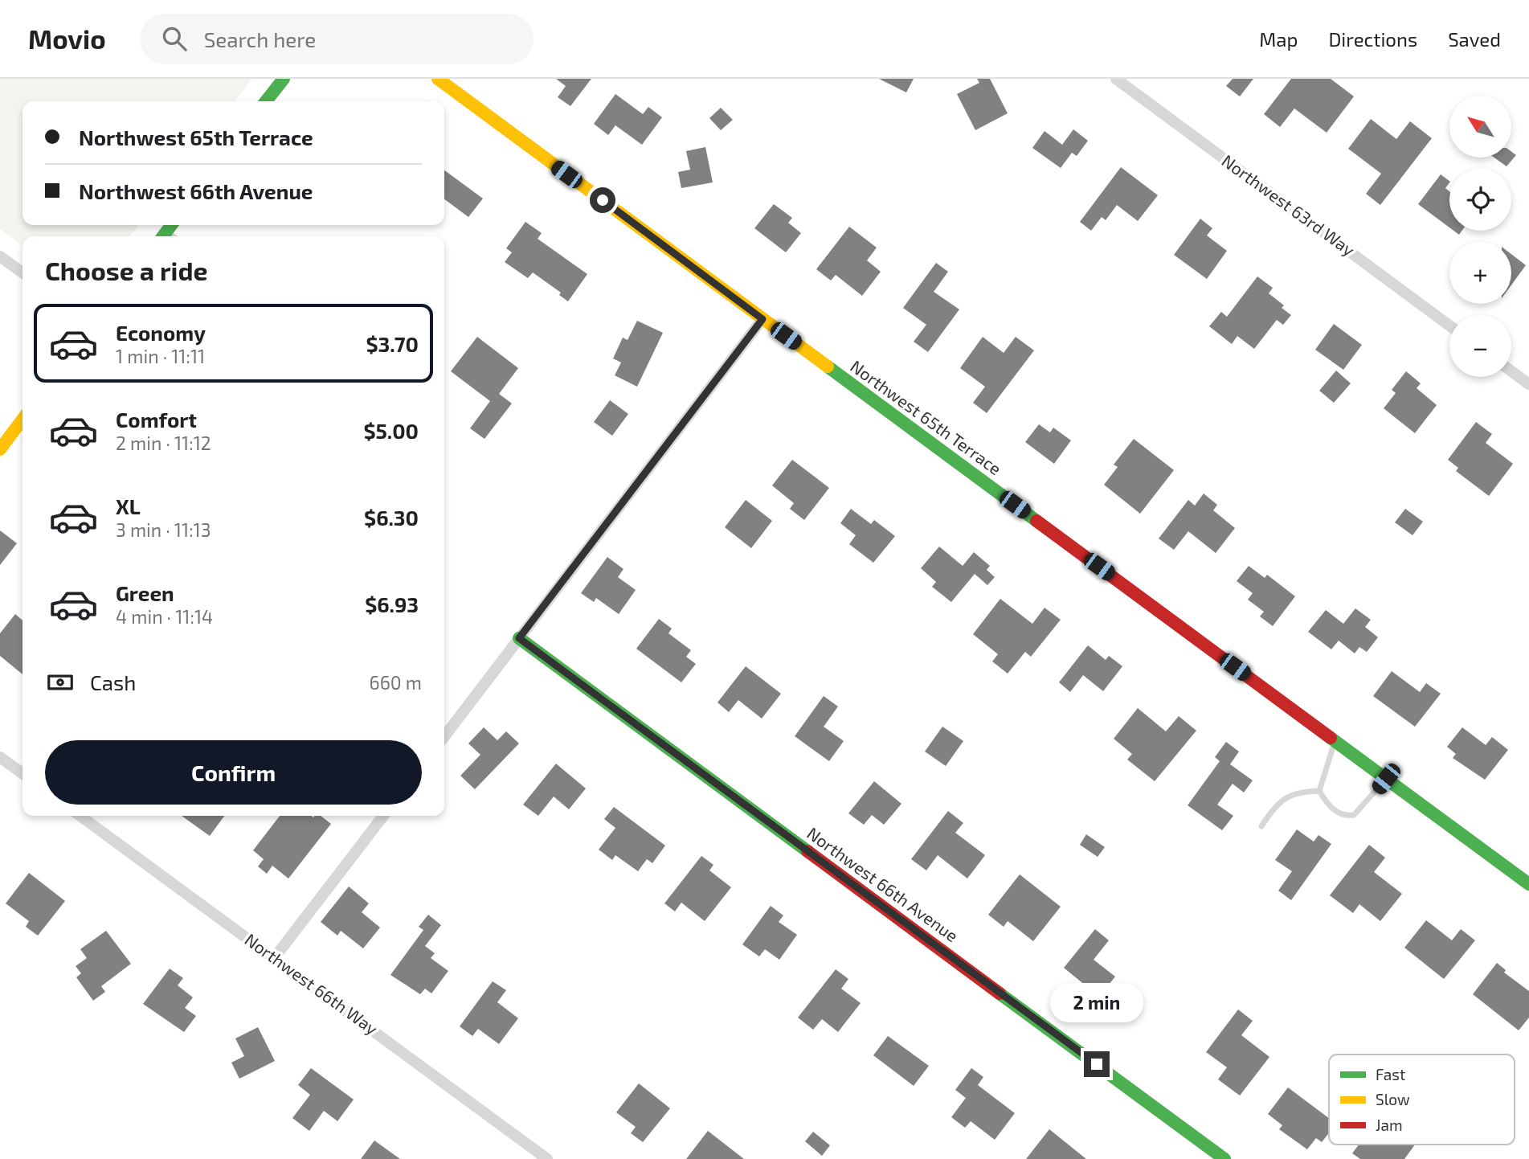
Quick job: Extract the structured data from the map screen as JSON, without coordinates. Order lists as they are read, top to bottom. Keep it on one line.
{"streets":{"street":["Northwest 63rd Way","Northwest 65th Terrace","Northwest 66th Avenue","Northwest 66th Way"]},"legend":["Fast","Slow","Jam"],"north":"top left","page":{"header":"Movio","search":"Search here","nav":["Map","Directions","Saved"],"map_buttons":["+","−"],"banner":["Northwest 65th Terrace","Northwest 66th Avenue"],"heading":"Choose a ride","list":[{"name":"Economy","note":"1 min · 11:11","value":"$3.70"},{"name":"Comfort","note":"2 min · 11:12","value":"$5.00"},{"name":"XL","note":"3 min · 11:13","value":"$6.30"},{"name":"Green","note":"4 min · 11:14","value":"$6.93"}],"pay":["Cash","660 m"],"buttons":"Confirm","bubble":"2 min"}}
